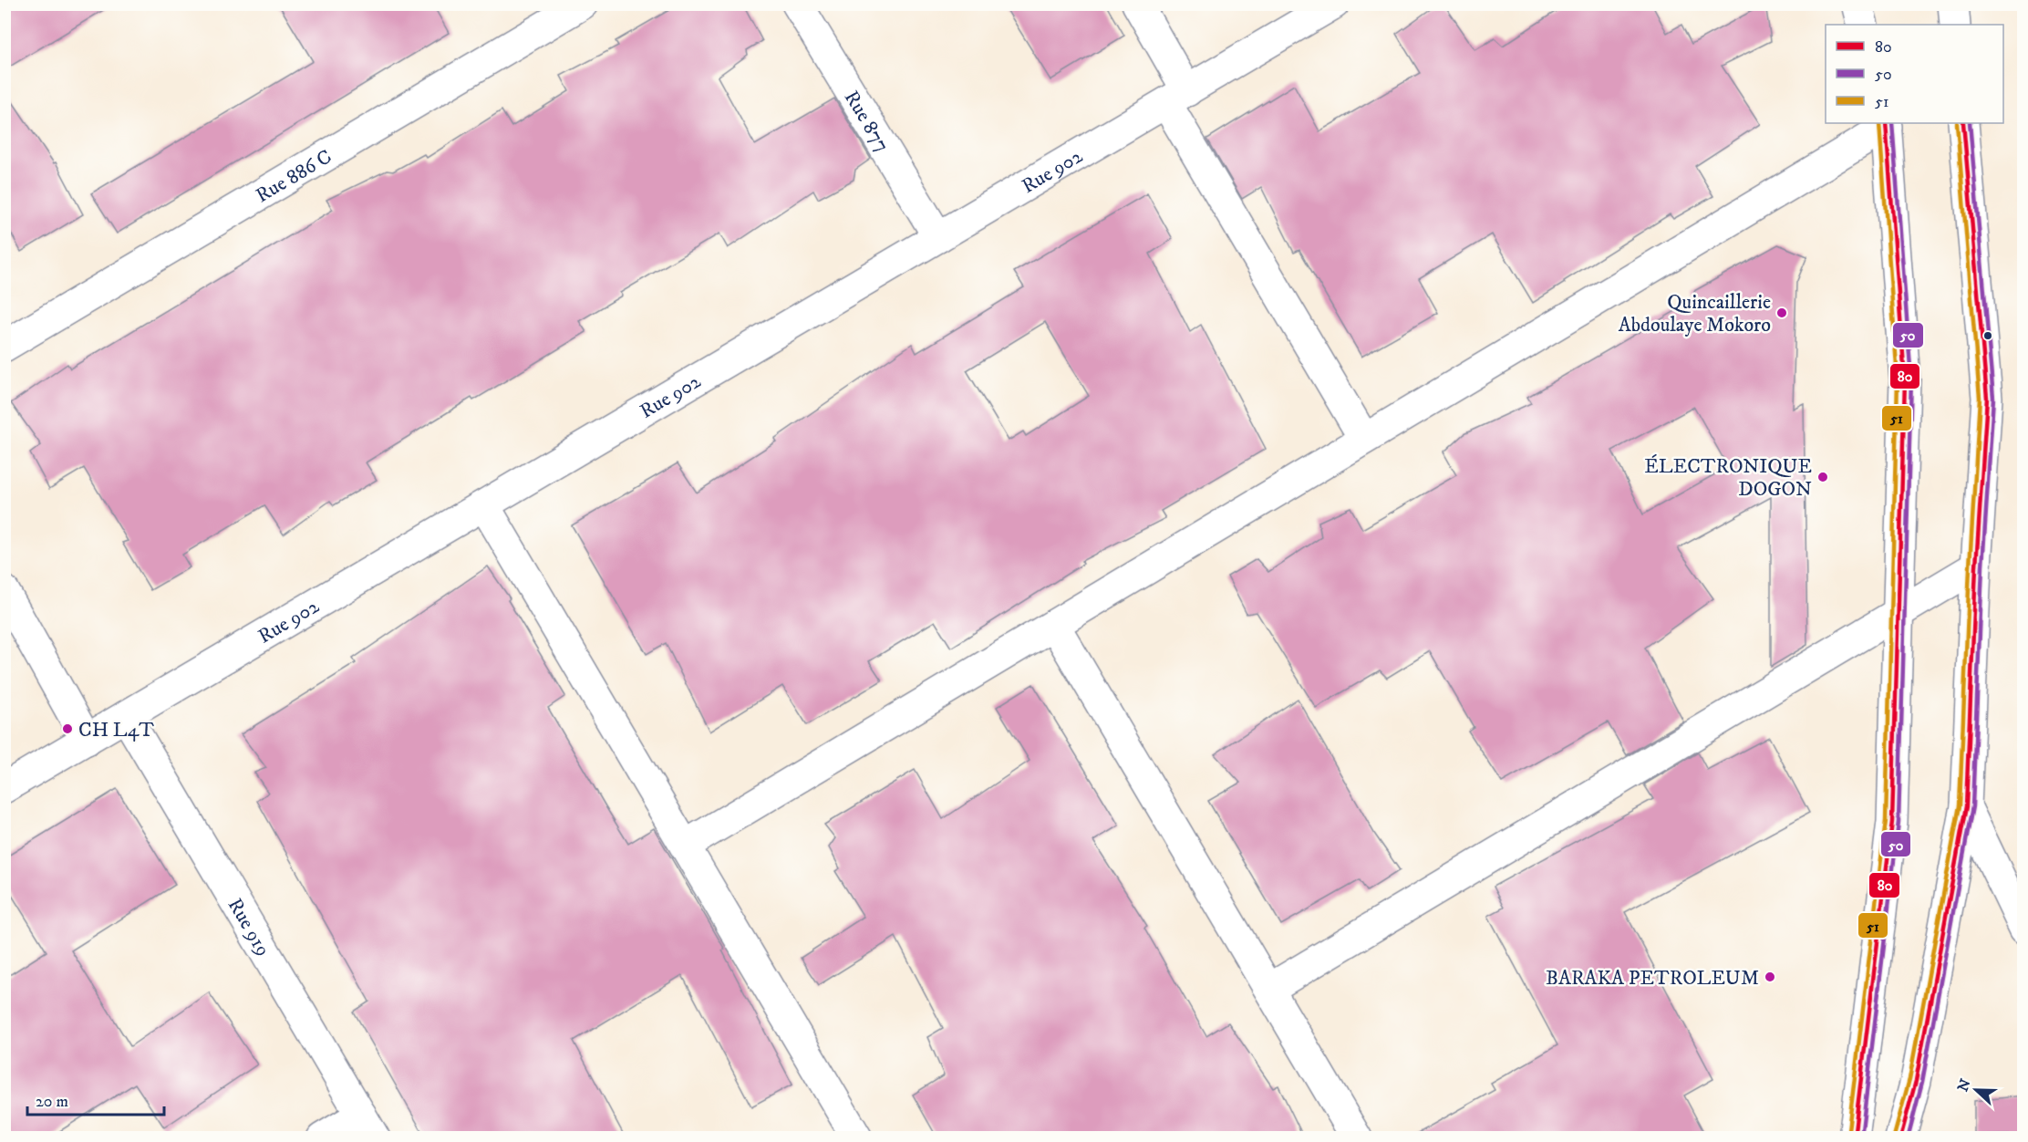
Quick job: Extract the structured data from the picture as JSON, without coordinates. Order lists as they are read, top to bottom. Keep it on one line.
{"streets":{"street":["Rue 877","Rue 902","Rue 886 C","Rue 919"]},"crossings":[["Rue 877","Rue 902"],["Rue 902","Rue 919"]],"places":["Quincaillerie Abdoulaye Mokoro","ÉLECTRONIQUE DOGON","CH L4T","BARAKA PETROLEUM"],"lines":["transit line 80","transit line 50","transit line 51"],"legend":["80","50","51"],"scale_bar":"20 m","north":"left"}
